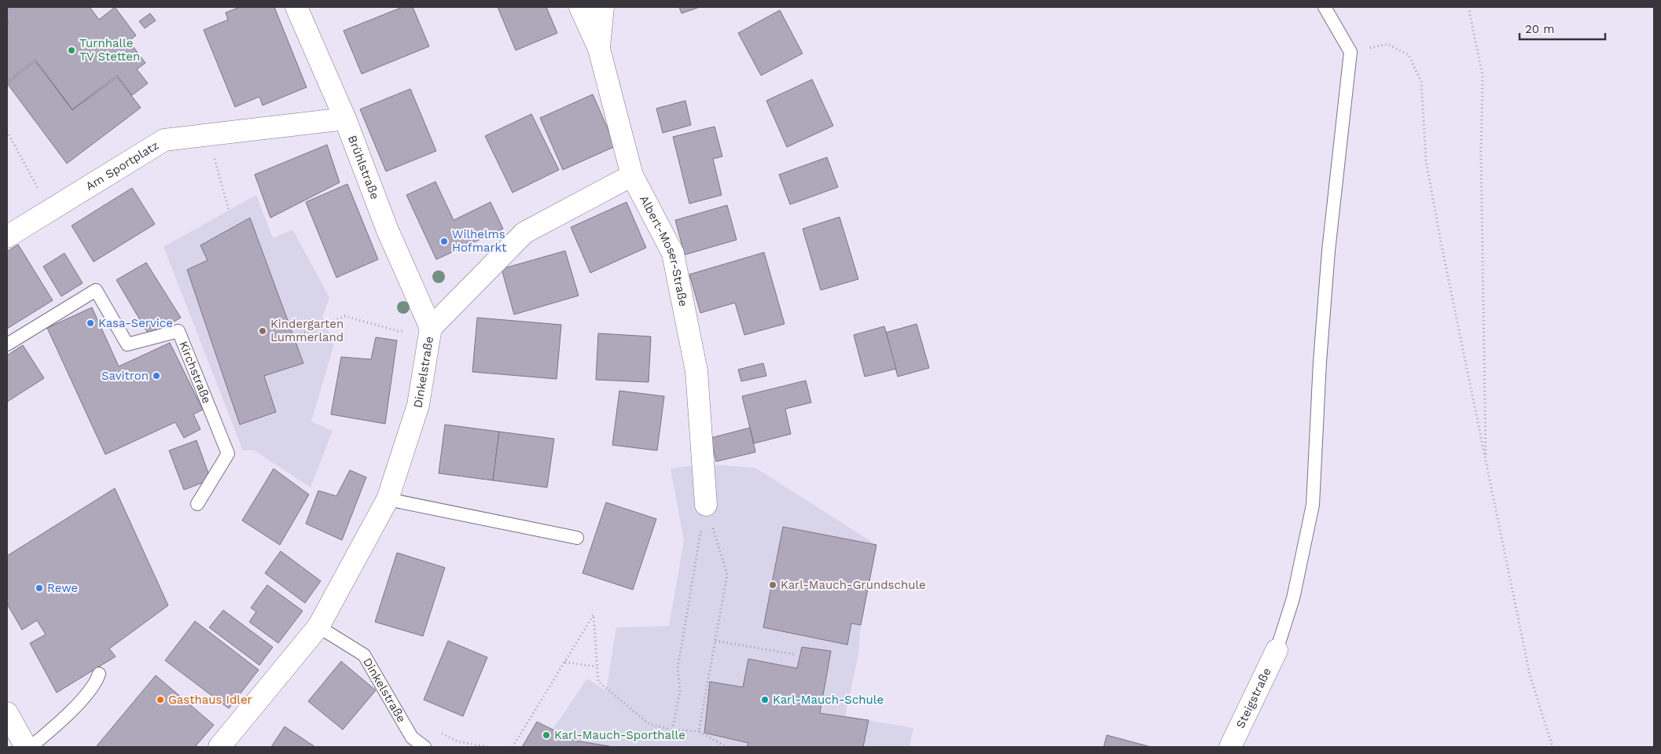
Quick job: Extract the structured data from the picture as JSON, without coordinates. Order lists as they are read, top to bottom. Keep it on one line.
{"streets":{"street":["Am Sportplatz","Brühlstraße","Albert-Moser-Straße","Dinkelstraße","Steigstraße"],"lane":["Kirchstraße"]},"crossings":[["Am Sportplatz","Brühlstraße"],["Brühlstraße","Dinkelstraße"],["Albert-Moser-Straße","Dinkelstraße"]],"places":["Turnhalle TV Stetten","Wilhelms Hofmarkt","Kasa-Service","Kindergarten Lummerland","Savitron","Karl-Mauch-Grundschule","Rewe","Gasthaus Idler","Karl-Mauch-Schule","Karl-Mauch-Sporthalle"],"scale_bar":"20 m"}
